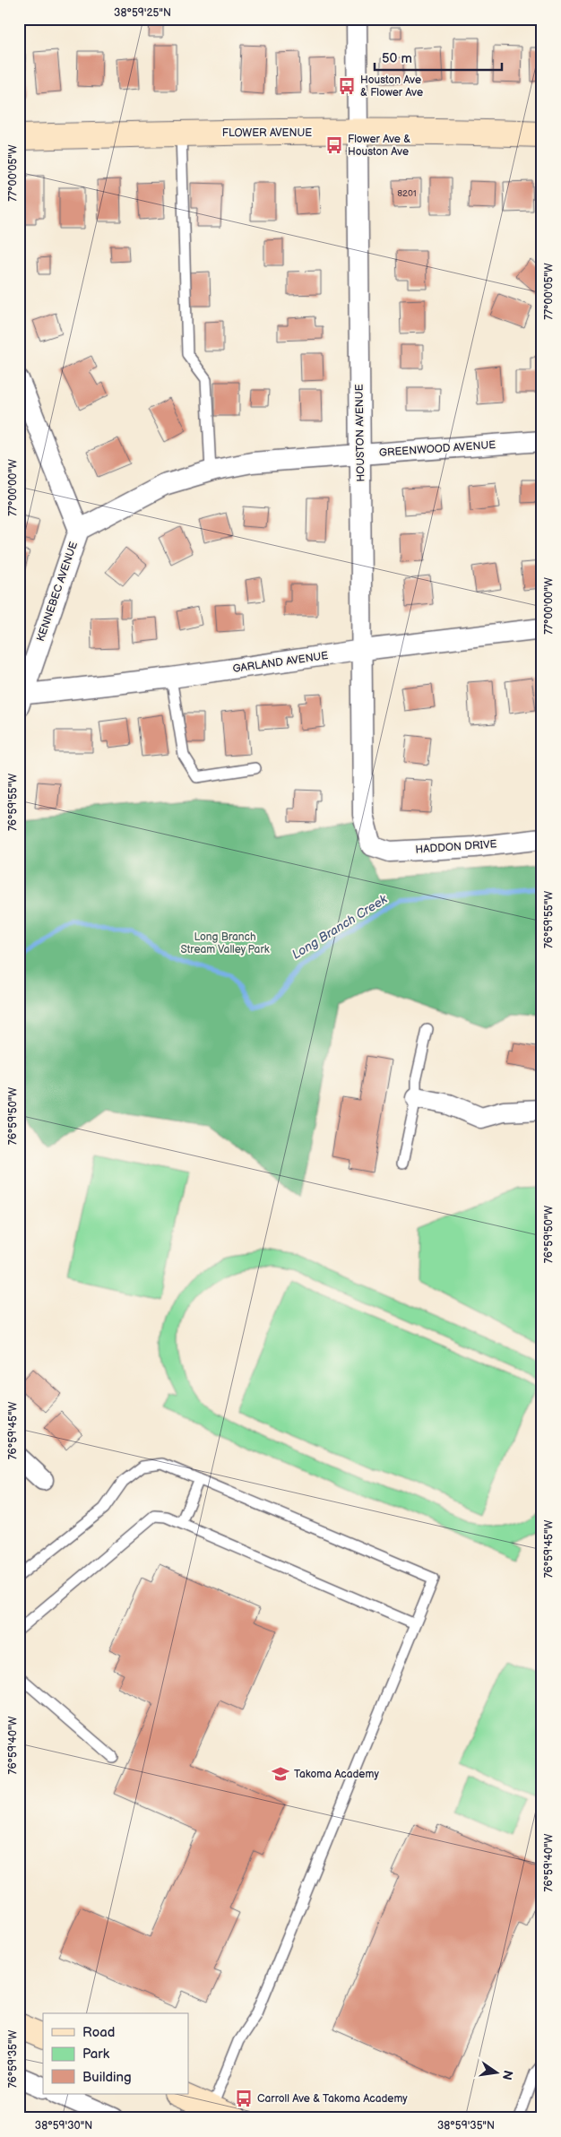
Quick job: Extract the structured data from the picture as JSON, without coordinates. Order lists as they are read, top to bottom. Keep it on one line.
{"streets":{"street":["FLOWER AVENUE","HOUSTON AVENUE","GREENWOOD AVENUE","KENNEBEC AVENUE","GARLAND AVENUE","HADDON DRIVE"]},"crossings":[["FLOWER AVENUE","HOUSTON AVENUE"],["HOUSTON AVENUE","GREENWOOD AVENUE"],["HOUSTON AVENUE","GARLAND AVENUE"],["HOUSTON AVENUE","HADDON DRIVE"],["GREENWOOD AVENUE","KENNEBEC AVENUE"],["KENNEBEC AVENUE","GARLAND AVENUE"]],"water":["Long Branch Creek"],"parks":["Long Branch Stream Valley Park"],"places":{"bus stop":["Houston Ave & Flower Ave","Flower Ave & Houston Ave","Carroll Ave & Takoma Academy"],"school or university":["Takoma Academy"]},"house_numbers":["8201"],"legend":["Road","Park","Building"],"scale_bar":"50 m","north":"right","coordinates":["38°59'25\"N","77°00'05\"W","77°00'00\"W","76°59'55\"W","76°59'50\"W","76°59'45\"W","76°59'40\"W","76°59'35\"W","38°59'30\"N","38°59'35\"N"]}
